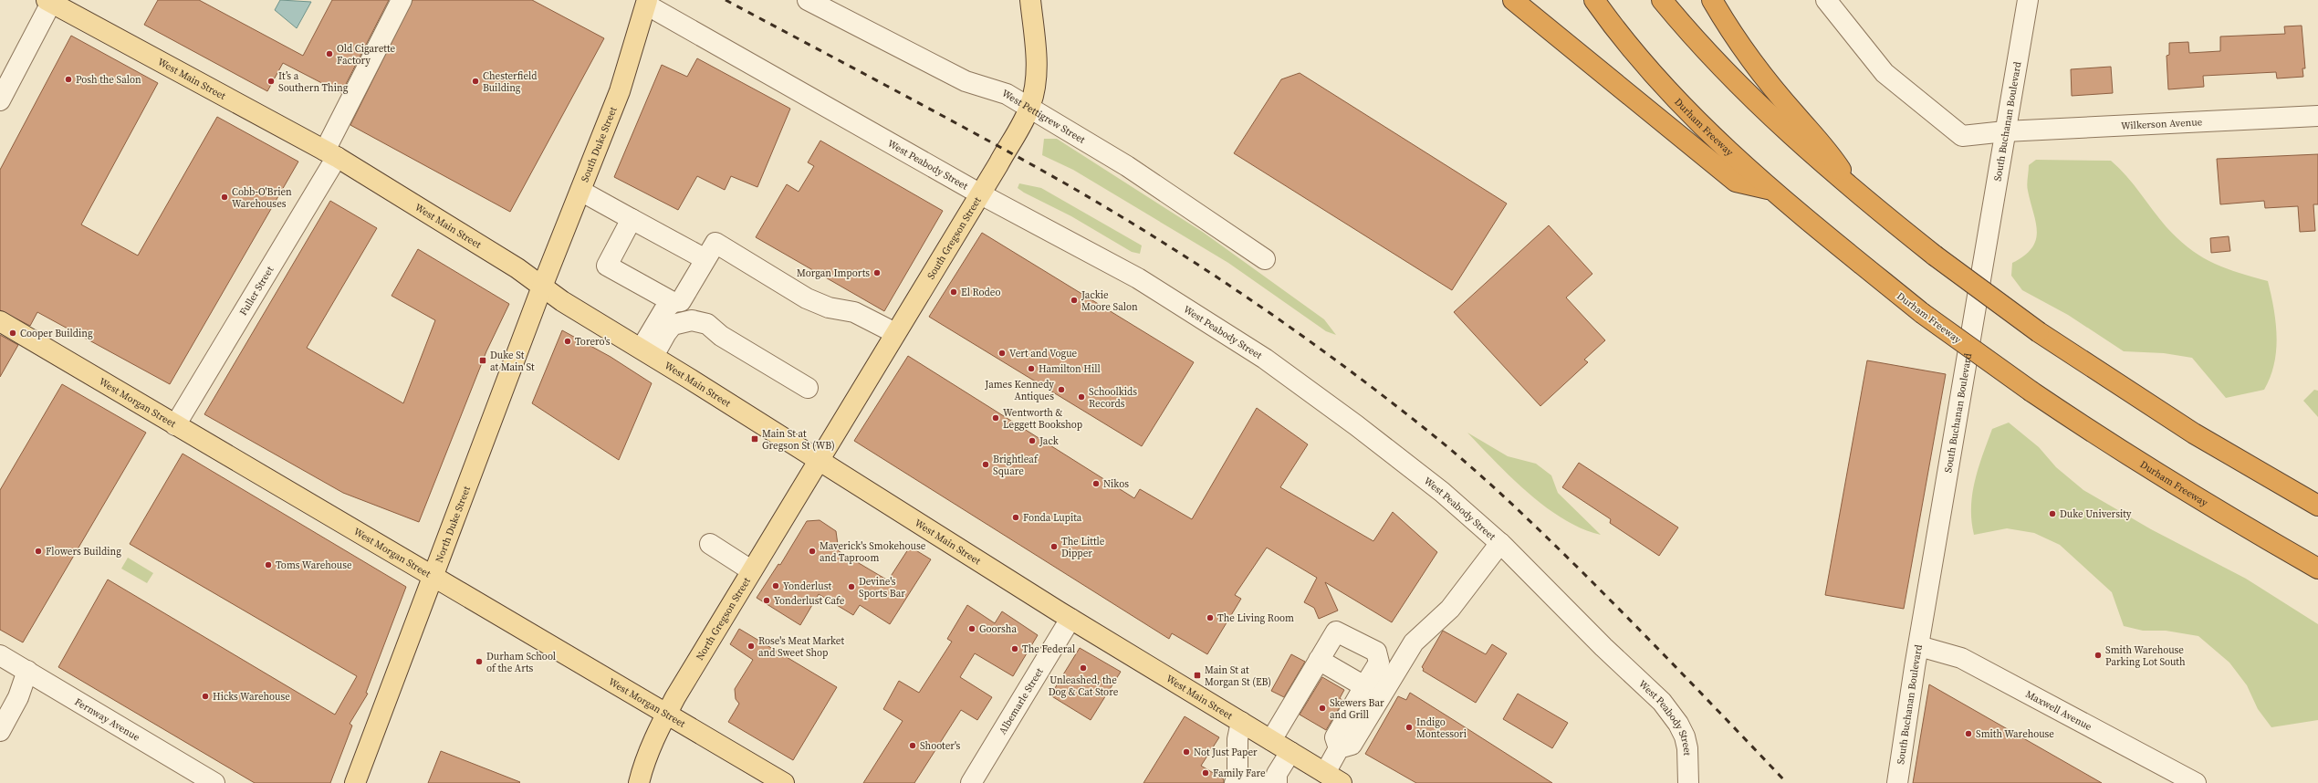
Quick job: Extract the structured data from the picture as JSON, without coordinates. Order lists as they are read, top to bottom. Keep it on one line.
{"streets":{"highway":["Durham Freeway"],"main road":["West Main Street","South Duke Street","South Gregson Street","West Morgan Street","North Duke Street","North Gregson Street"],"street":["West Pettigrew Street","South Buchanan Boulevard","Wilkerson Avenue","West Peabody Street","Fuller Street","Albemarle Street","Maxwell Avenue","Fernway Avenue"]},"crossings":[["West Main Street","South Duke Street"],["West Main Street","South Gregson Street"],["West Main Street","Fuller Street"],["West Main Street","North Duke Street"],["West Main Street","North Gregson Street"],["West Main Street","Albemarle Street"],["West Pettigrew Street","South Gregson Street"],["South Buchanan Boulevard","Wilkerson Avenue"],["South Buchanan Boulevard","Maxwell Avenue"],["South Duke Street","West Peabody Street"],["South Duke Street","North Duke Street"],["West Peabody Street","South Gregson Street"],["South Gregson Street","North Gregson Street"],["Fuller Street","West Morgan Street"],["West Morgan Street","North Duke Street"],["West Morgan Street","North Gregson Street"]],"places":{"other":["Old Cigarette Factory","Posh the Salon","It’s a Southern Thing","Chesterfield Building","Cobb-O'Brien Warehouses","Morgan Imports","El Rodeo","Jackie Moore Salon","Cooper Building","Torero's","Vert and Vogue","Hamilton Hill","James Kennedy Antiques","Schoolkids Records","Wentworth & Leggett Bookshop","Jack","Brightleaf Square","Nikos","Duke University","Fonda Lupita","The Little Dipper","Flowers Building","Maverick's Smokehouse and Taproom","Toms Warehouse","Yonderlust","Devine's Sports Bar","Yonderlust Cafe","The Living Room","Goorsha","Rose's Meat Market and Sweet Shop","The Federal","Smith Warehouse Parking Lot South","Durham School of the Arts","Unleashed, the Dog & Cat Store","Hicks Warehouse","Skewers Bar and Grill","Indigo Montessori","Smith Warehouse","Shooter's","Not Just Paper","Family Fare"],"transit":["Duke St at Main St","Main St at Gregson St (WB)","Main St at Morgan St (EB)"]}}
